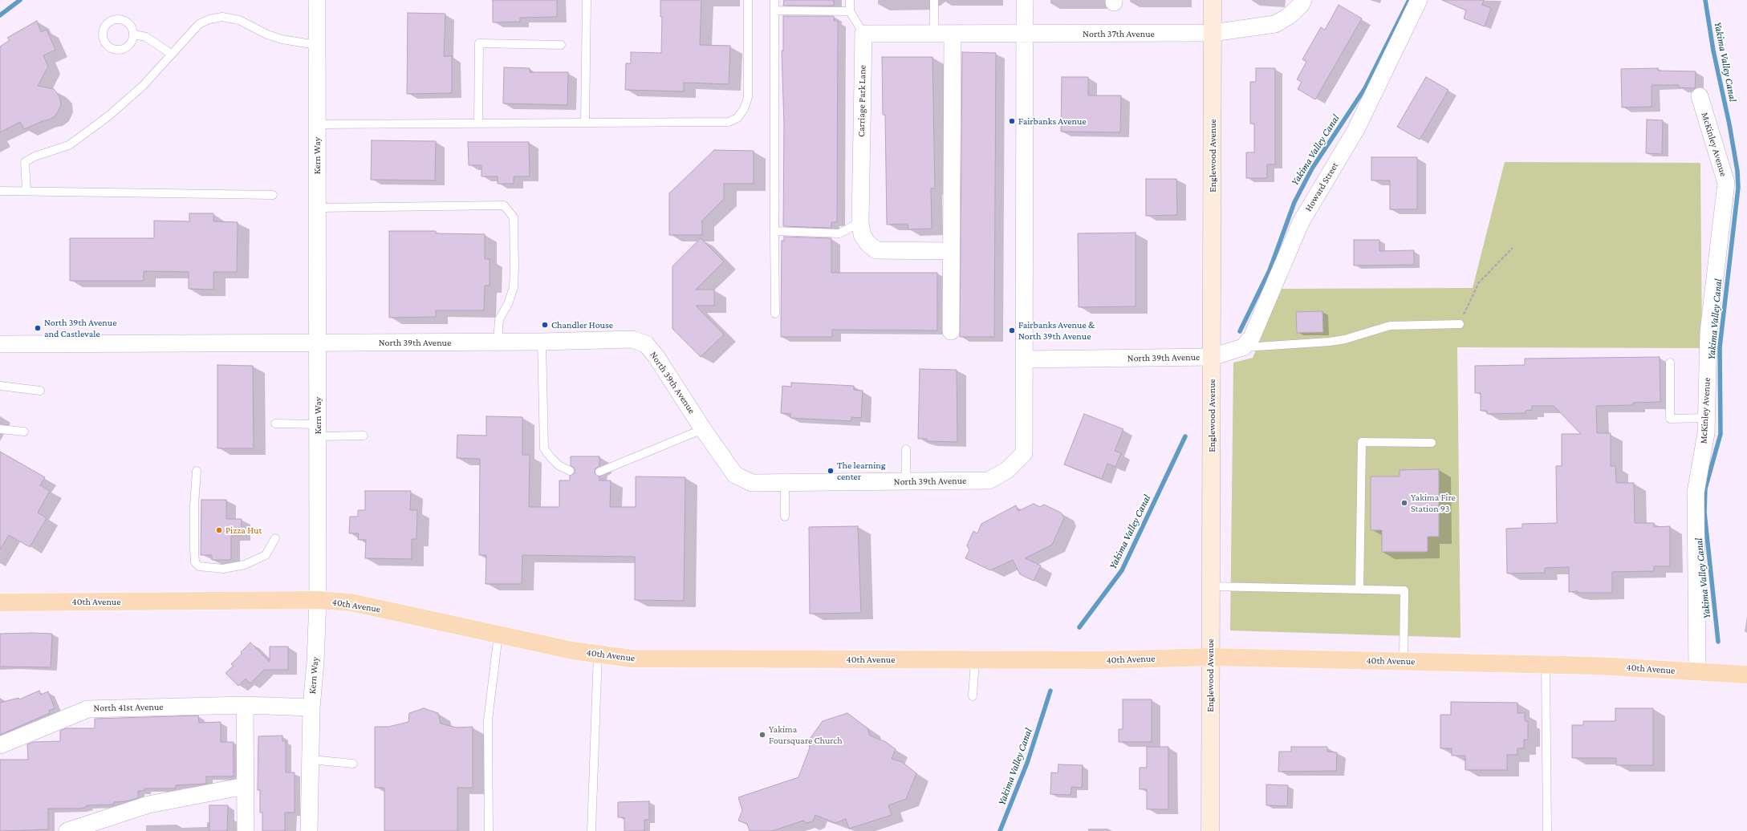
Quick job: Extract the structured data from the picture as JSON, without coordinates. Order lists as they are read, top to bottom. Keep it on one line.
{"streets":{"main road":["40th Avenue"],"street":["North 37th Avenue","Carriage Park Lane","McKinley Avenue","Kern Way","Englewood Avenue","Howard Street","North 39th Avenue","North 41st Avenue"]},"crossings":[["North 37th Avenue","Englewood Avenue"],["McKinley Avenue","40th Avenue"],["Kern Way","North 39th Avenue"],["Kern Way","40th Avenue"],["Kern Way","North 41st Avenue"],["Englewood Avenue","North 39th Avenue"],["Englewood Avenue","40th Avenue"]],"water":["Yakima Valley Canal"],"places":["Fairbanks Avenue","Chandler House","North 39th Avenue and Castlevale","Fairbanks Avenue & North 39th Avenue","The learning center","Yakima Fire Station 93","Pizza Hut","Yakima Foursquare Church"]}
